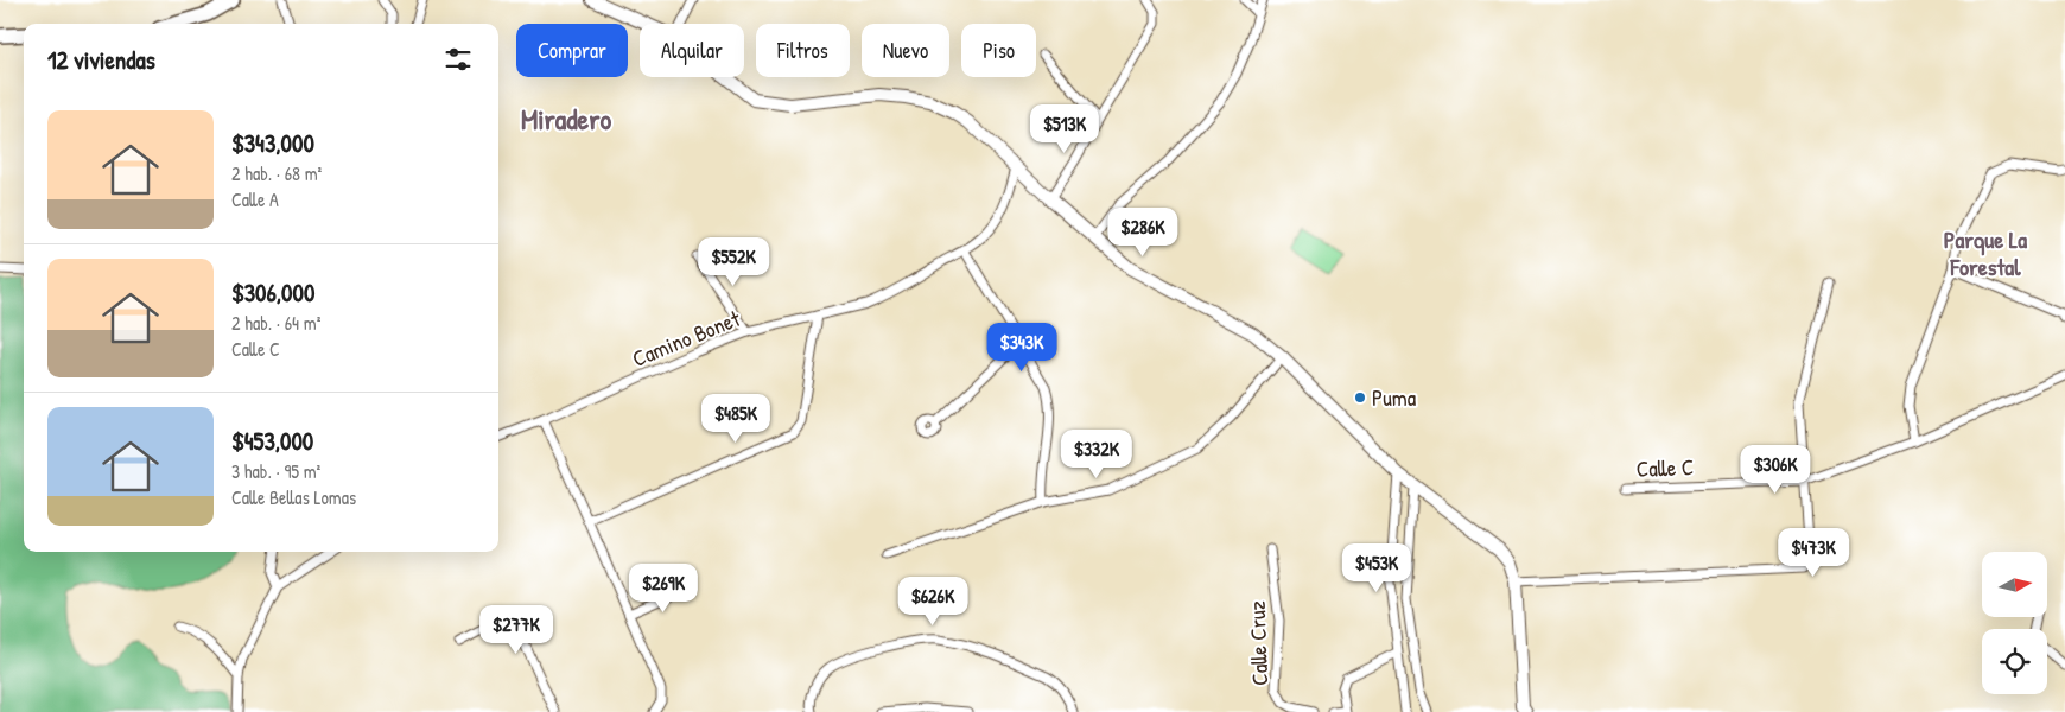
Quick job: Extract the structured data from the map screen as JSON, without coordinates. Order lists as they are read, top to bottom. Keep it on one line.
{"streets":{"street":["Camino Bonet","Calle C","Calle Cruz"]},"districts":["Miradero","Parque La Forestal"],"places":["Puma"],"north":"right","page":{"chip":["Comprar","Alquilar","Filtros","Nuevo","Piso"],"heading":"12 viviendas","list":[{"name":"$343,000","note":"2 hab. · 68 m² · Calle A"},{"name":"$306,000","note":"2 hab. · 64 m² · Calle C"},{"name":"$453,000","note":"3 hab. · 95 m² · Calle Bellas Lomas"}],"price":["$513K","$286K","$552K","$343K","$485K","$332K","$306K","$473K","$453K","$269K","$626K","$277K"]}}
